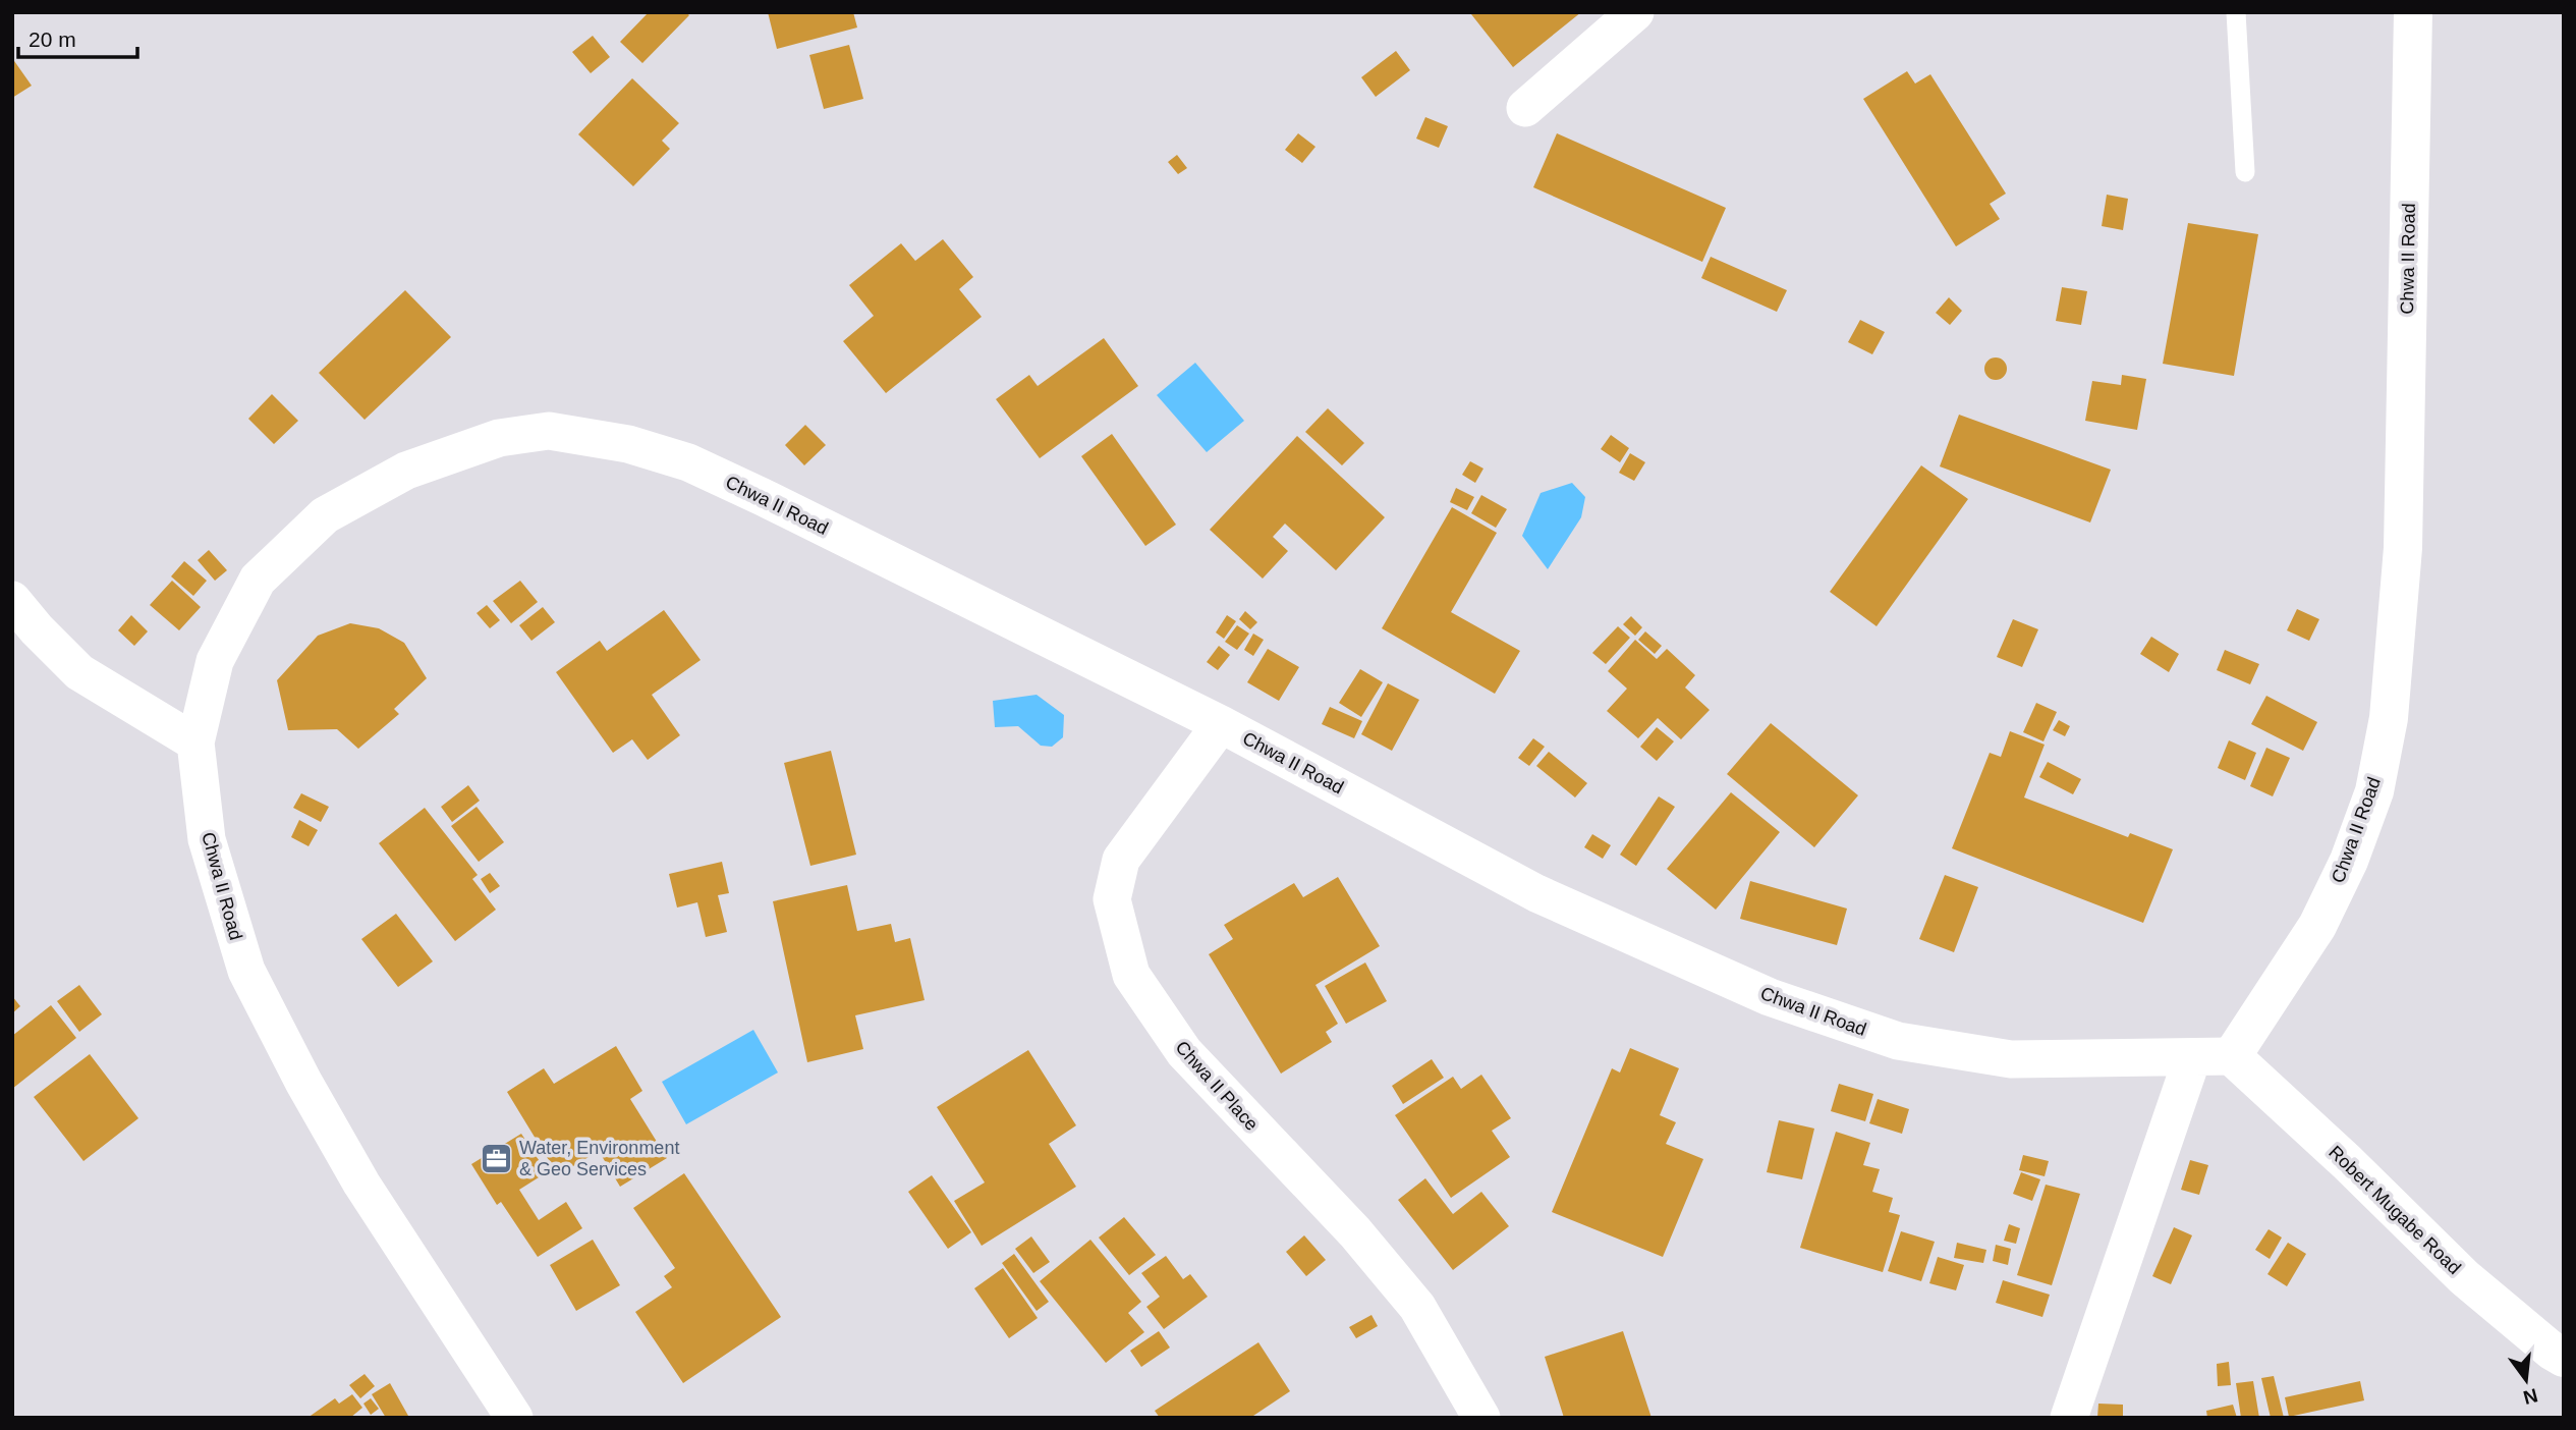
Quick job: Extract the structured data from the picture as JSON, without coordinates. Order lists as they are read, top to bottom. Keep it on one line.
{"streets":{"street":["Chwa II Road","Chwa II Place","Robert Mugabe Road"]},"crossings":[["Chwa II Road","Chwa II Place"],["Chwa II Road","Robert Mugabe Road"]],"places":{"office":["Water, Environment & Geo Services"]},"scale_bar":"20 m","north":"bottom"}
